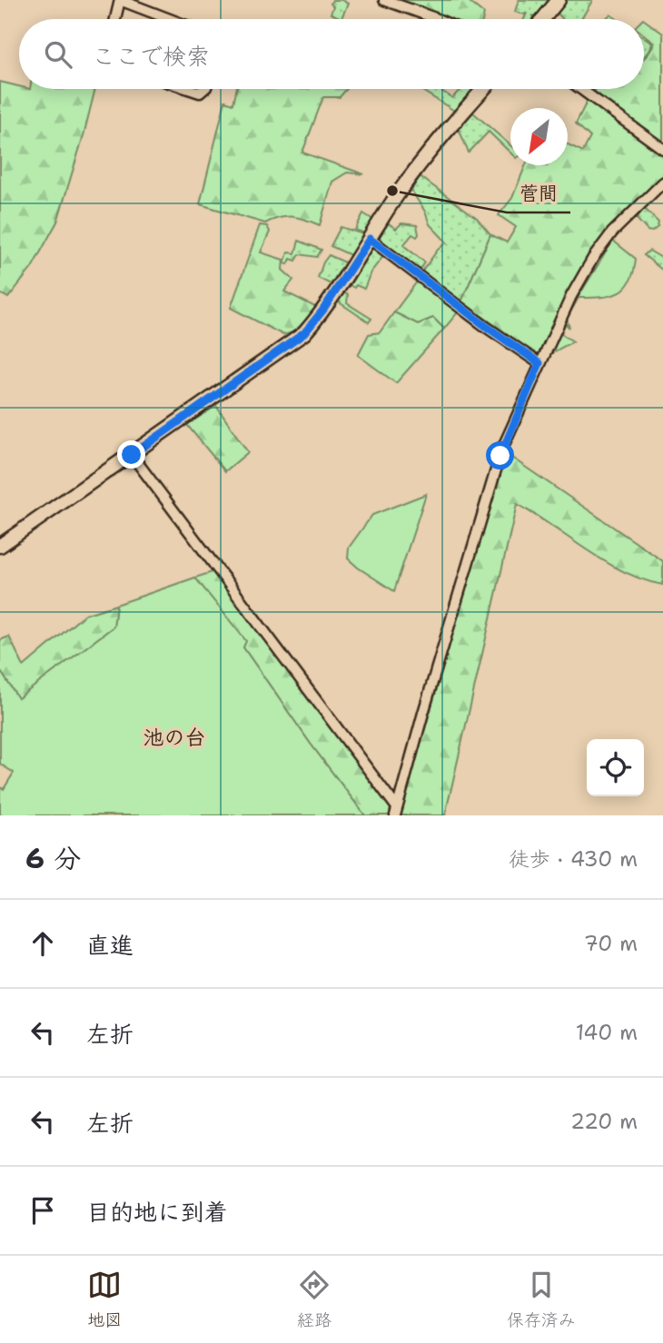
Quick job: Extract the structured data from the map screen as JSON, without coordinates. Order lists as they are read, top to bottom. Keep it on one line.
{"districts":["池の台"],"places":["菅間"],"north":"bottom left","page":{"search":"ここで検索","heading":["6 分","徒歩 · 430 m"],"list":[["直進","70 m"],["左折","140 m"],["左折","220 m"],"目的地に到着"],"nav":["地図","経路","保存済み"]}}
